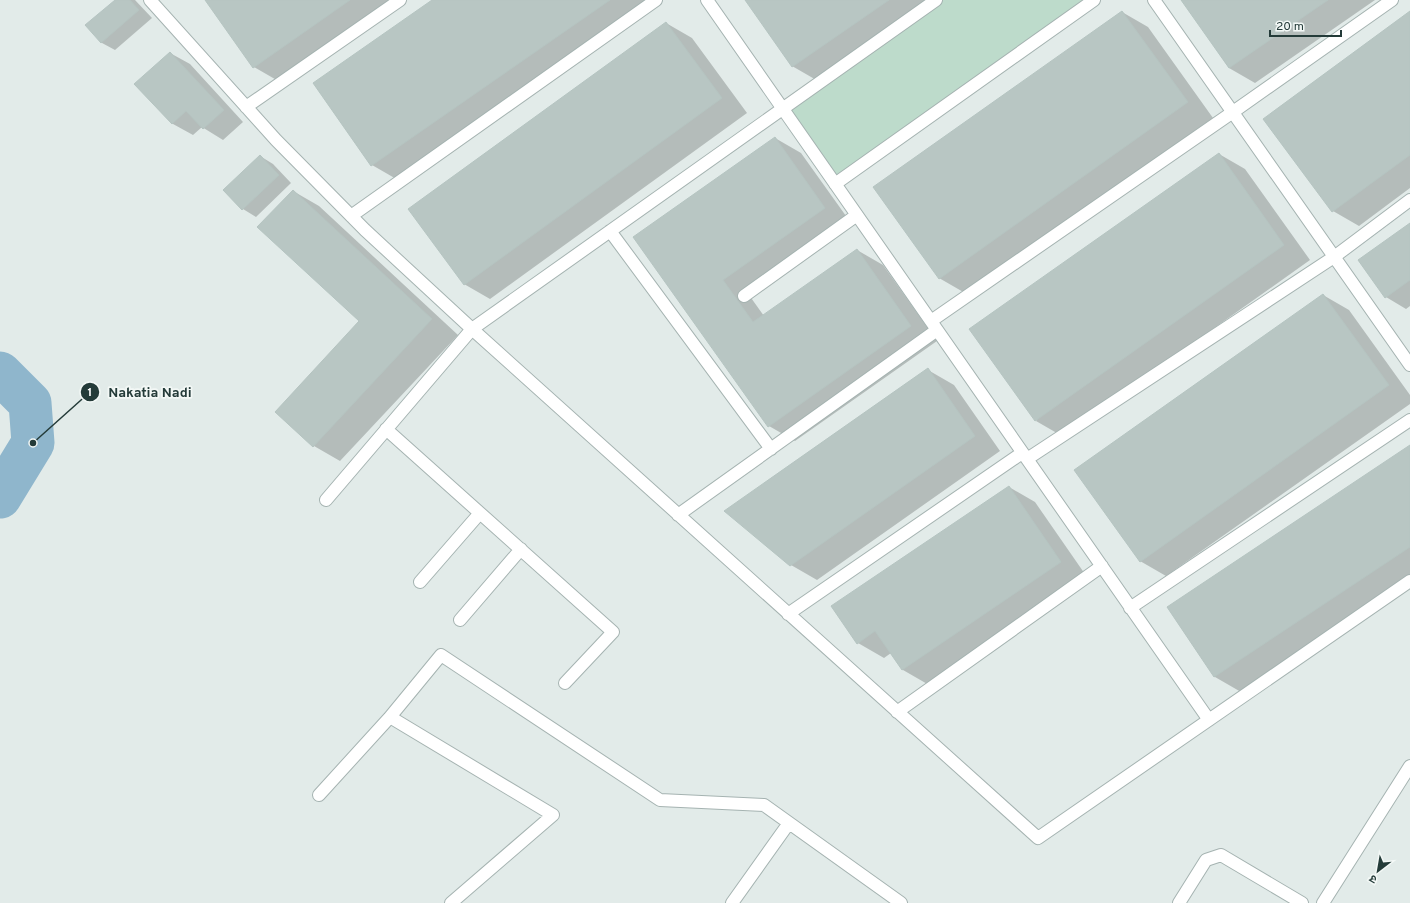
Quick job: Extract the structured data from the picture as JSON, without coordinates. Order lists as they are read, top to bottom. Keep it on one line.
{"places":["Nakatia Nadi"],"scale_bar":"20 m","north":"bottom left"}
